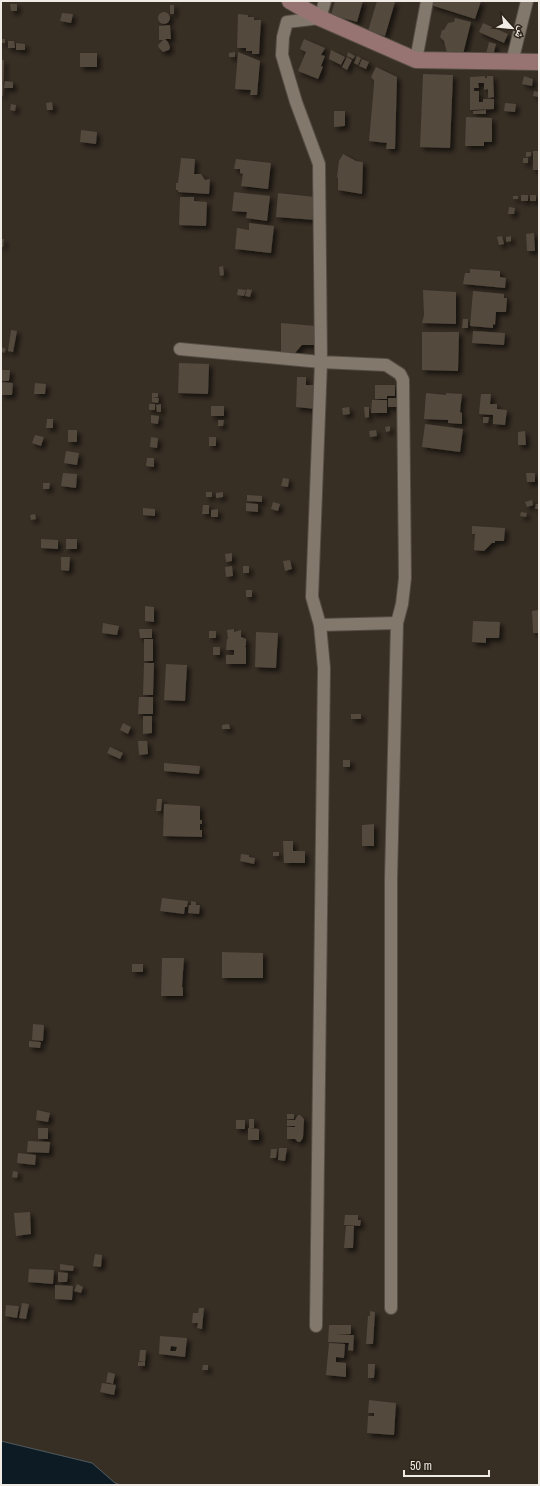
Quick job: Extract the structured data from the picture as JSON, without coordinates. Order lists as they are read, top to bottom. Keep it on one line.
{"scale_bar":"50 m","north":"bottom right"}
